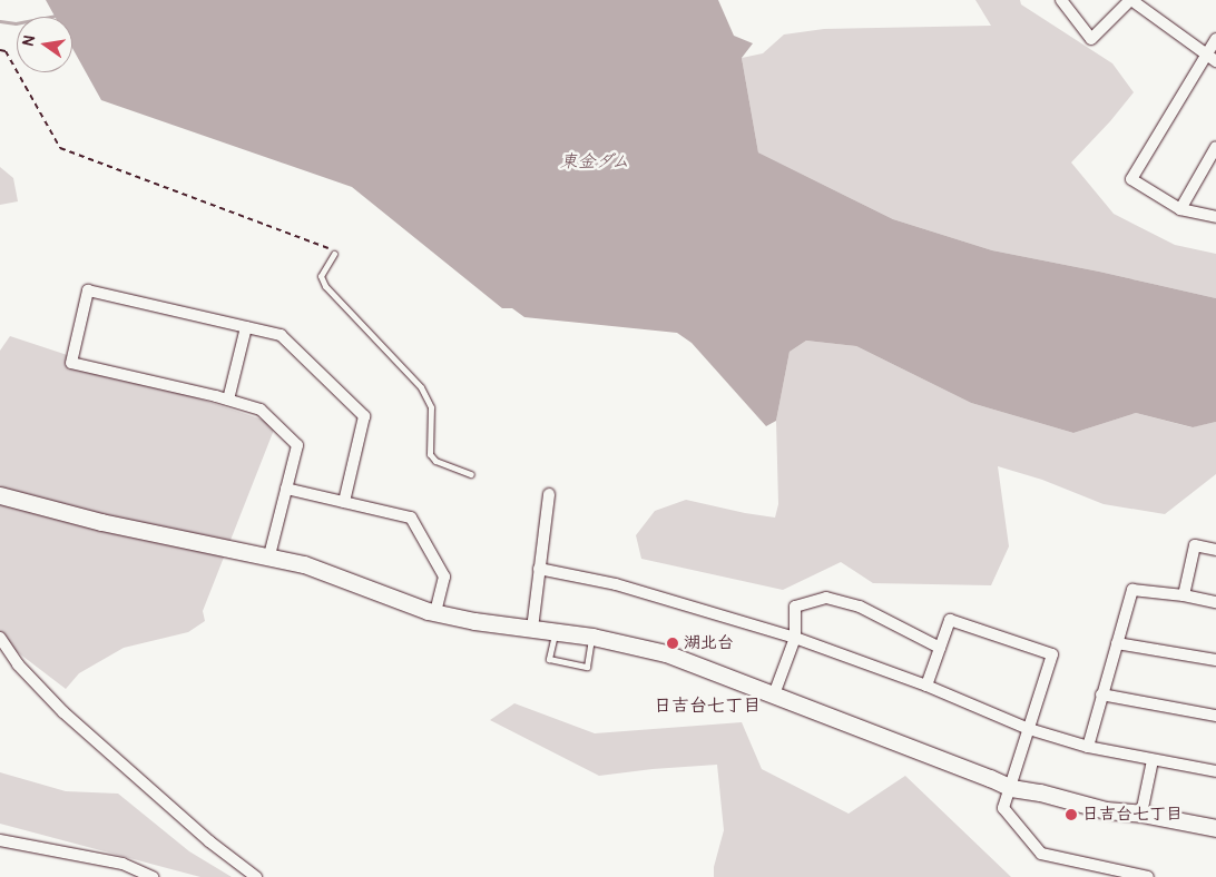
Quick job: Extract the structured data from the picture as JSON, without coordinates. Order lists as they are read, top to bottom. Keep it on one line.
{"districts":["日吉台七丁目"],"water":["東金ダム"],"places":["湖北台","日吉台七丁目"],"north":"left"}
